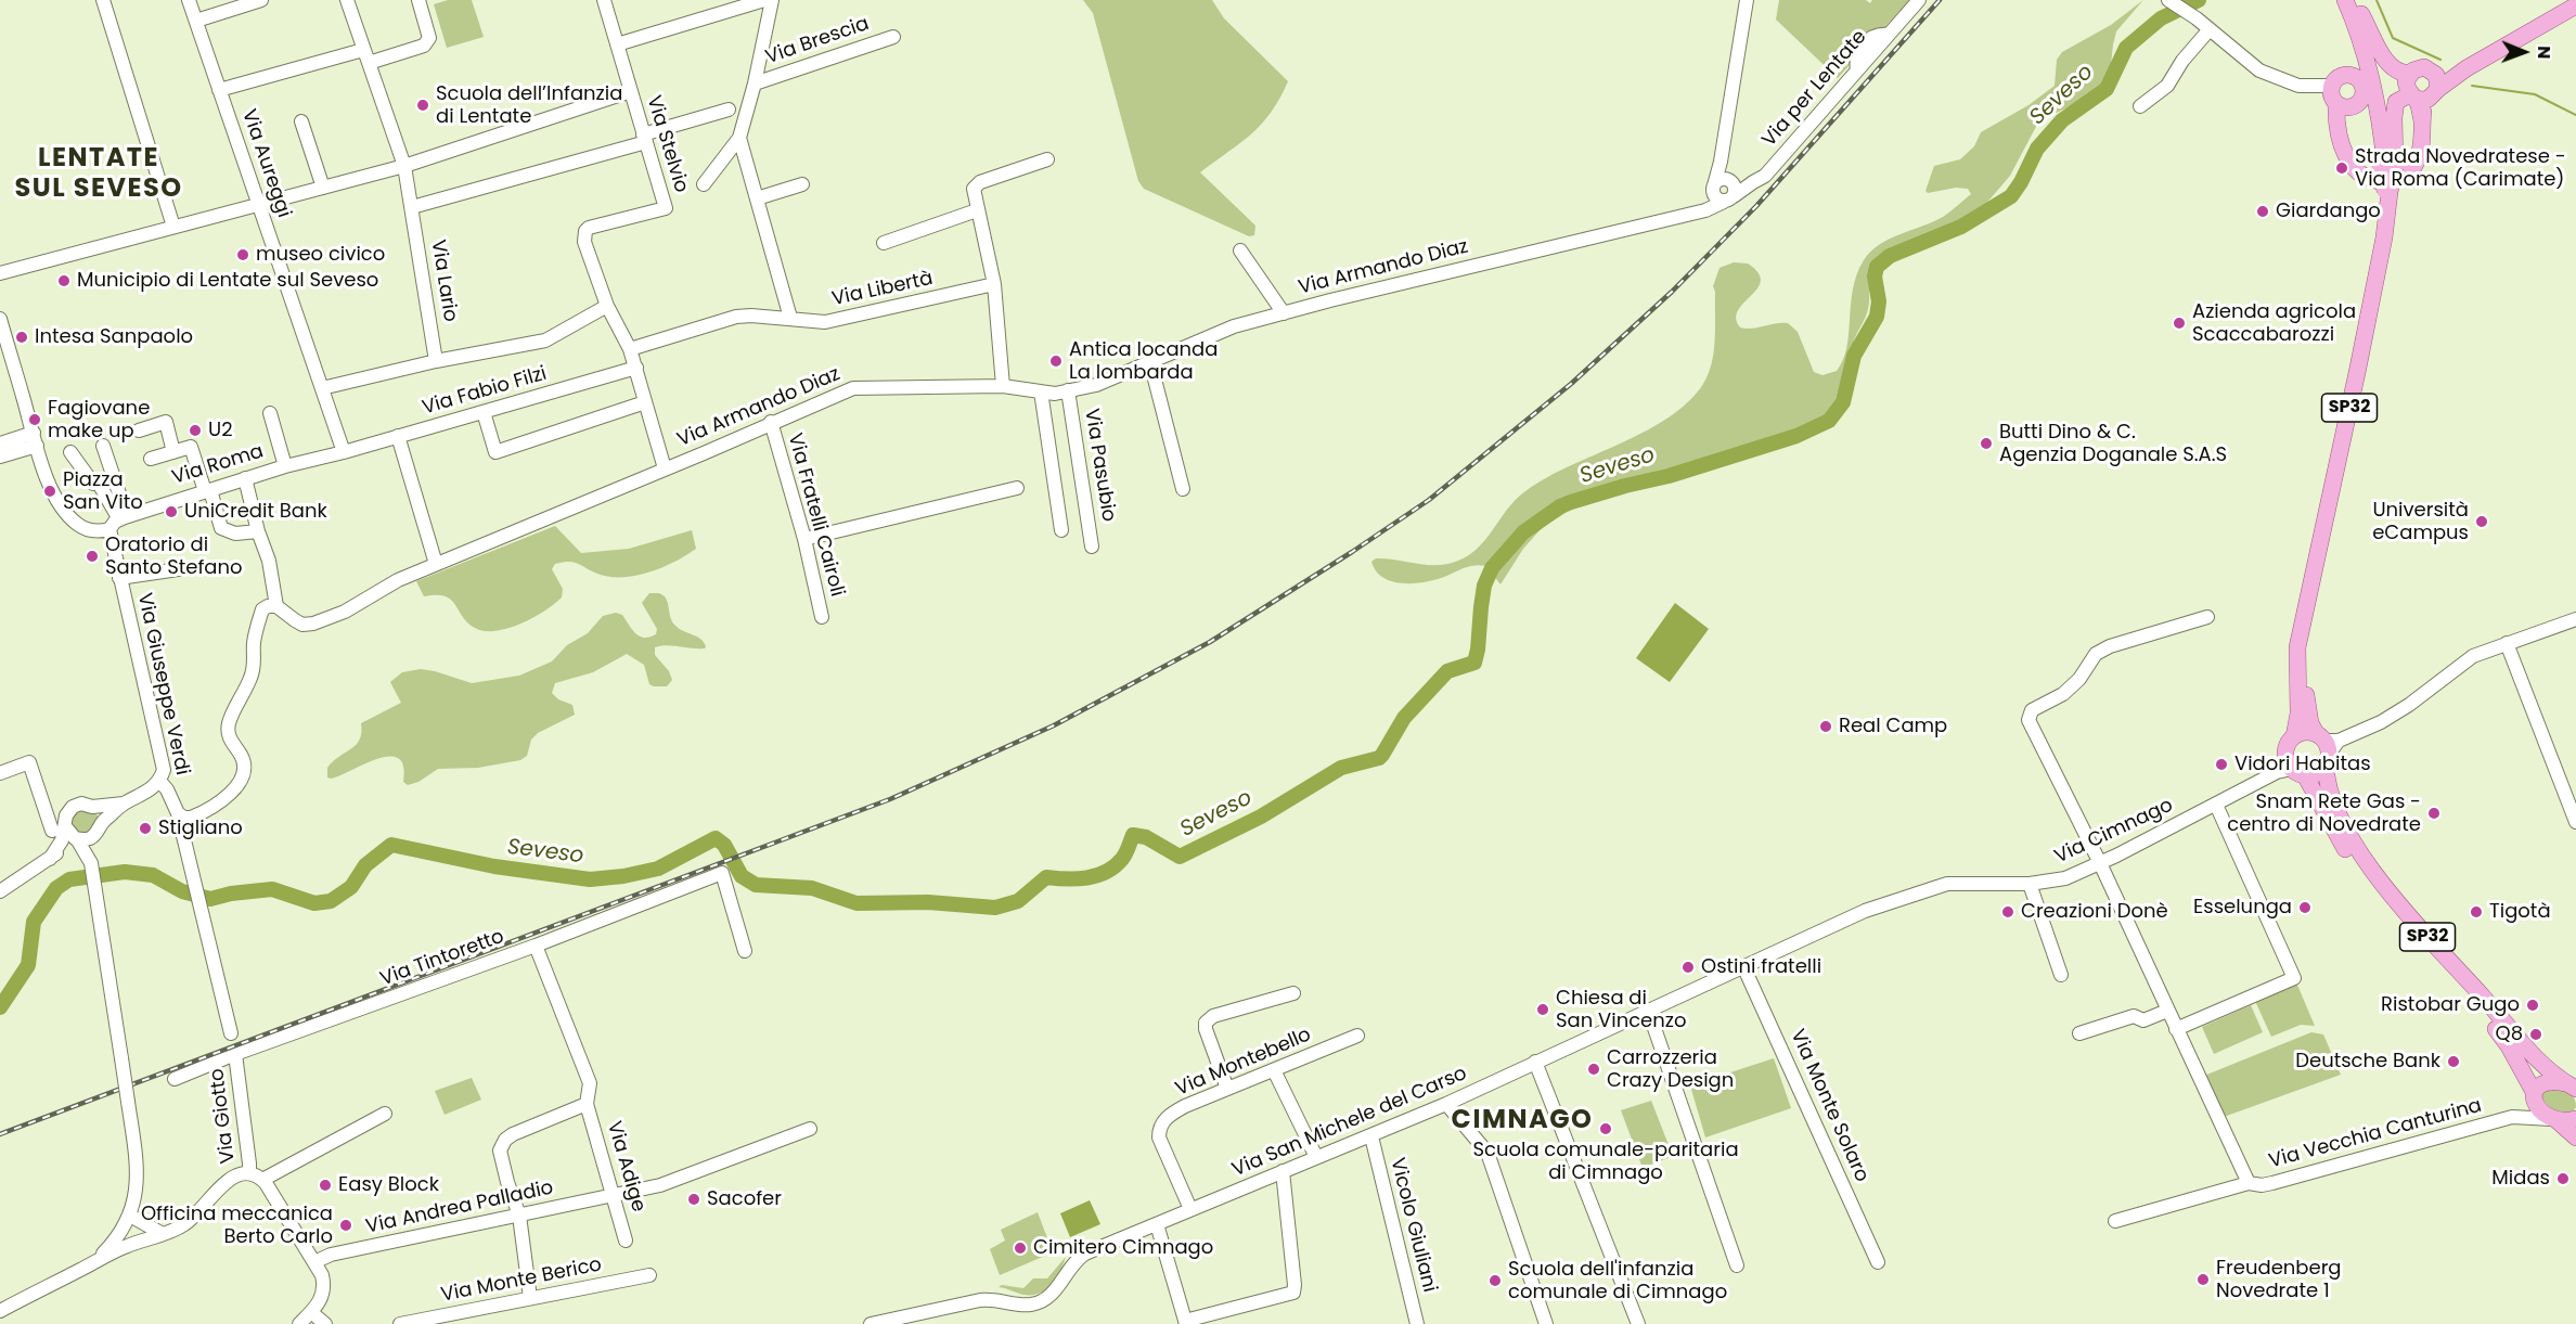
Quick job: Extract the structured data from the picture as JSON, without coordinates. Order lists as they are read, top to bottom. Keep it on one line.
{"streets":{"main road":["SP32"],"street":["Via Brescia","Via per Lentate","Via Stelvio","Via Aureggi","Via Armando Diaz","Via Lario","Via Libertà","Via Fabio Filzi","Via Roma","Via Pasubio","Via Fratelli Cairoli","Via Giuseppe Verdi","Via Cimnago","Via Tintoretto","Via Montebello","Via Monte Solaro","Via Giotto","Via San Michele del Carso","Via Vecchia Canturina","Via Adige","Via Andrea Palladio","Vicolo Giuliani","Via Monte Berico"]},"crossings":[["Via per Lentate","Via Armando Diaz"],["Via Aureggi","Via Fabio Filzi"],["Via Aureggi","Via Roma"],["Via Armando Diaz","Via Pasubio"],["Via Armando Diaz","Via Fratelli Cairoli"],["Via Fabio Filzi","Via Roma"],["SP32","Via Cimnago"],["SP32","Via Vecchia Canturina"],["Via Roma","Via Giuseppe Verdi"],["Via Cimnago","Via San Michele del Carso"],["Via Tintoretto","Via Giotto"],["Via Tintoretto","Via Adige"],["Via Montebello","Via San Michele del Carso"],["Via Monte Solaro","Via San Michele del Carso"],["Via San Michele del Carso","Vicolo Giuliani"],["Via Adige","Via Andrea Palladio"]],"districts":["LENTATE SUL SEVESO","CIMNAGO"],"water":["Seveso"],"places":["Scuola dell’Infanzia di Lentate","Strada Novedratese - Via Roma (Carimate)","Giardango","museo civico","Municipio di Lentate sul Seveso","Azienda agricola Scaccabarozzi","Intesa Sanpaolo","Antica locanda La lombarda","Fagiovane make up","U2","Butti Dino & C. Agenzia Doganale S.A.S","Piazza San Vito","UniCredit Bank","Università eCampus","Oratorio di Santo Stefano","Real Camp","Vidori Habitas","Snam Rete Gas - centro di Novedrate","Stigliano","Esselunga","Creazioni Donè","Tigotà","Ostini fratelli","Ristobar Gugo","Chiesa di San Vincenzo","Q8","Deutsche Bank","Carrozzeria Crazy Design","Scuola comunale-paritaria di Cimnago","Midas","Easy Block","Sacofer","Officina meccanica Berto Carlo","Cimitero Cimnago","Freudenberg Novedrate 1","Scuola dell'infanzia comunale di Cimnago"],"north":"right"}
